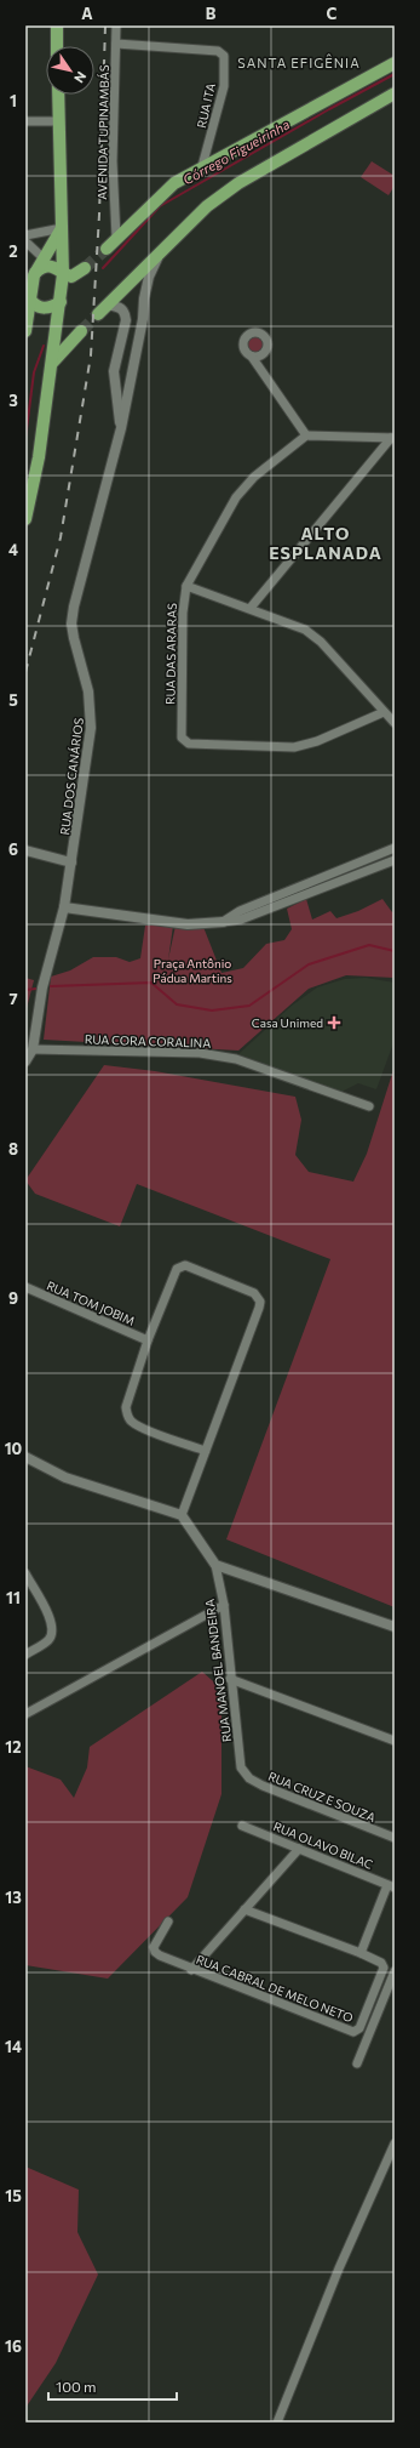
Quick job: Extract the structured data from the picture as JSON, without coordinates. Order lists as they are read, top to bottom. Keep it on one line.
{"streets":{"street":["RUA ITA","AVENIDA TUPINAMBÁS","RUA DAS ARARAS","RUA DOS CANÁRIOS","RUA CORA CORALINA","RUA TOM JOBIM","RUA MANOEL BANDEIRA","RUA CRUZ E SOUZA","RUA OLAVO BILAC","RUA CABRAL DE MELO NETO"]},"crossings":[["RUA ITA","AVENIDA TUPINAMBÁS"],["RUA DOS CANÁRIOS","RUA CORA CORALINA"],["RUA MANOEL BANDEIRA","RUA CRUZ E SOUZA"]],"districts":["SANTA EFIGÊNIA","ALTO ESPLANADA"],"water":["Córrego Figueirinha"],"parks":["Praça Antônio Pádua Martins"],"places":{"health":["Casa Unimed"]},"scale_bar":"100 m","north":"bottom right","grid":{"columns":["A","B","C"],"rows":["1","2","3","4","5","6","7","8","9","10","11","12","13","14","15","16"]}}
